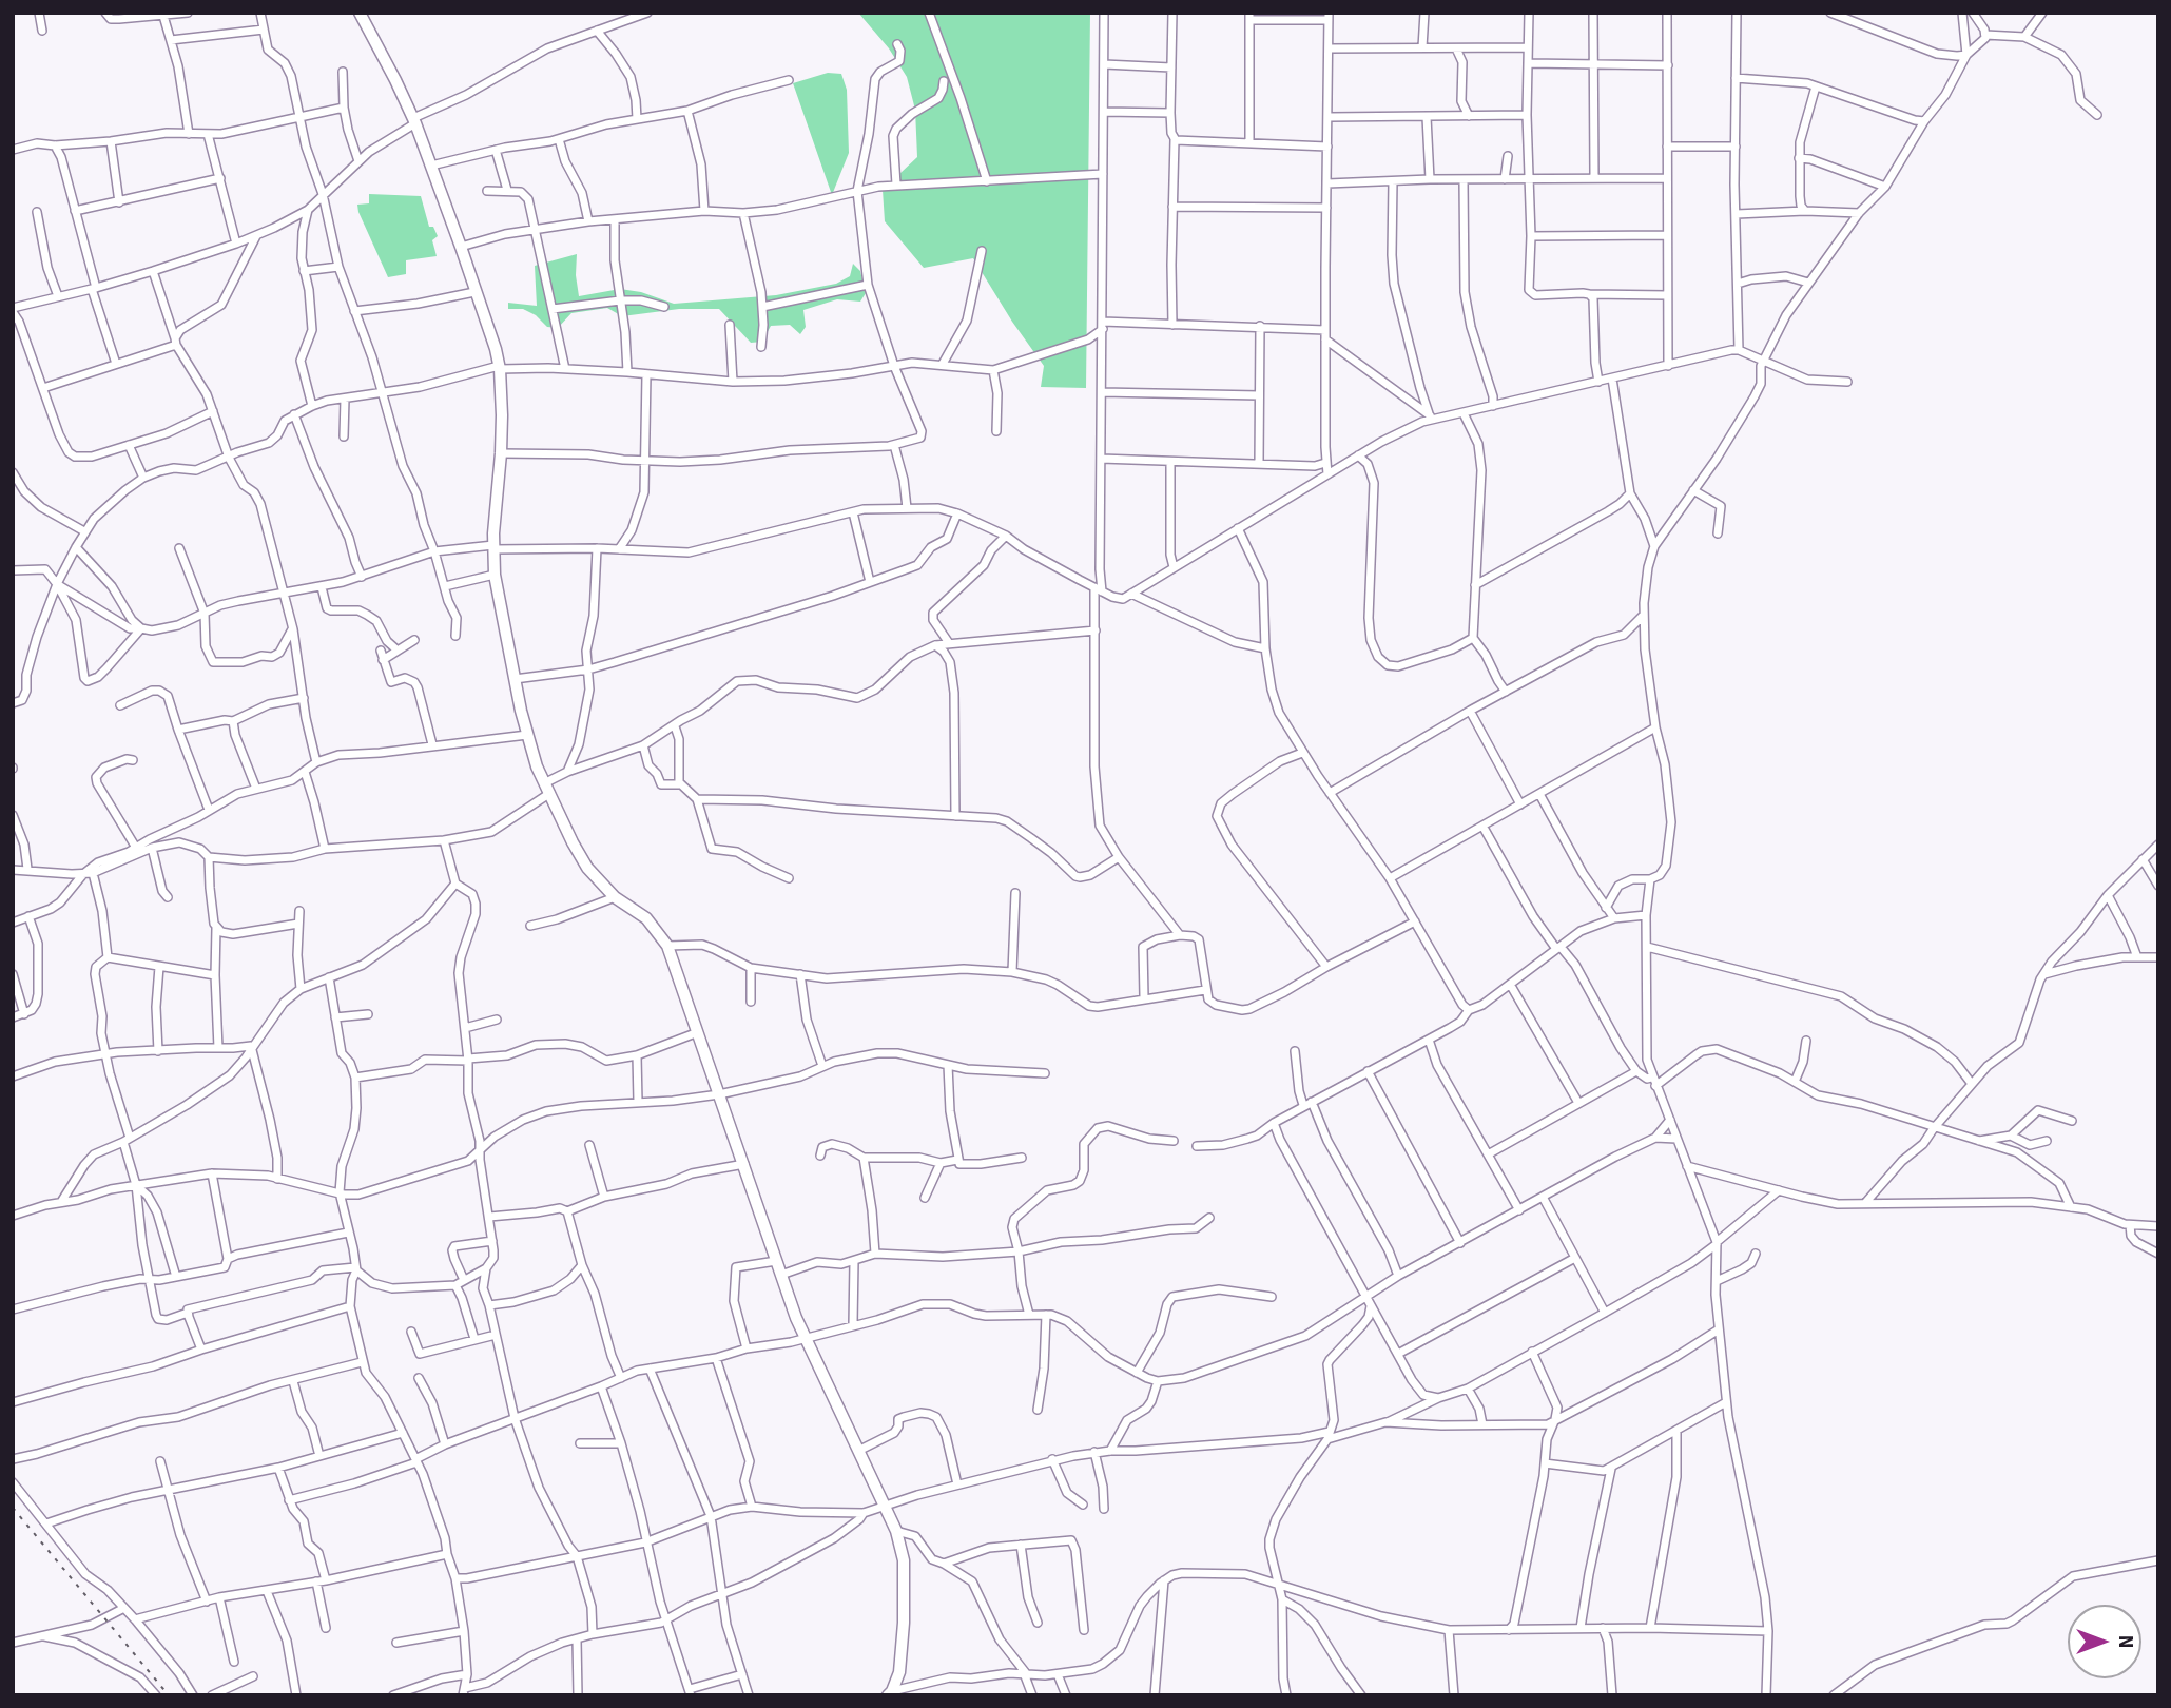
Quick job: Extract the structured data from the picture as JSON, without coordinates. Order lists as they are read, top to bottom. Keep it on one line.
{"north":"right"}
